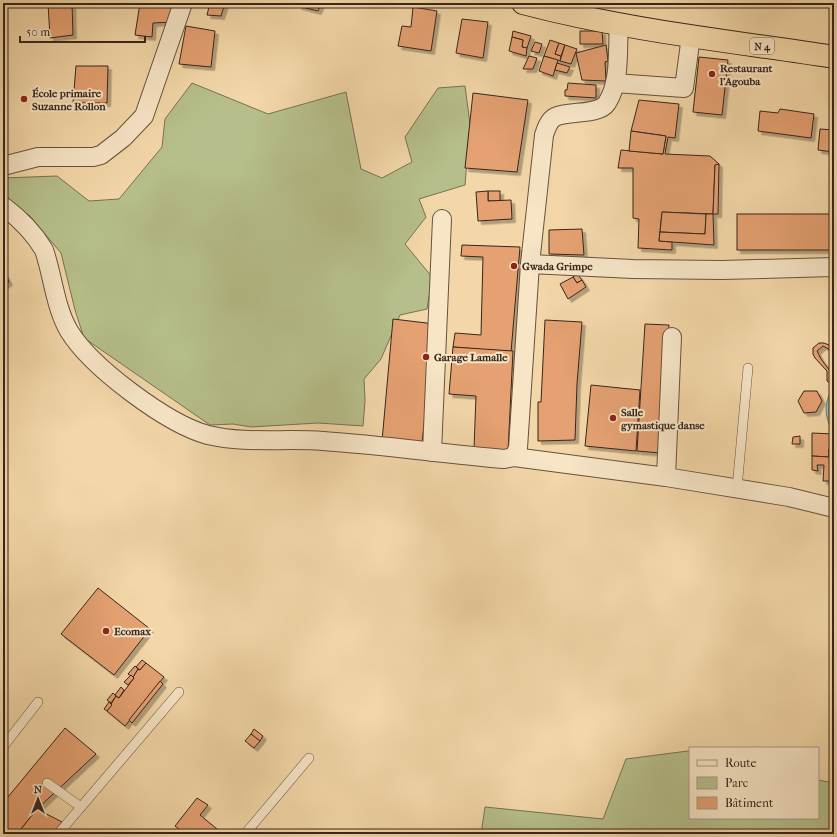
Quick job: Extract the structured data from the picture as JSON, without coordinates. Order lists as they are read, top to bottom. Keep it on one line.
{"streets":{"highway":["N 4"]},"places":["Restaurant l'Agouba","École primaire Suzanne Rollon","Gwada Grimpe","Garage Lamalle","Salle gymastique danse","Ecomax"],"legend":["Route","Parc","Bâtiment"],"scale_bar":"50 m","north":"top"}
